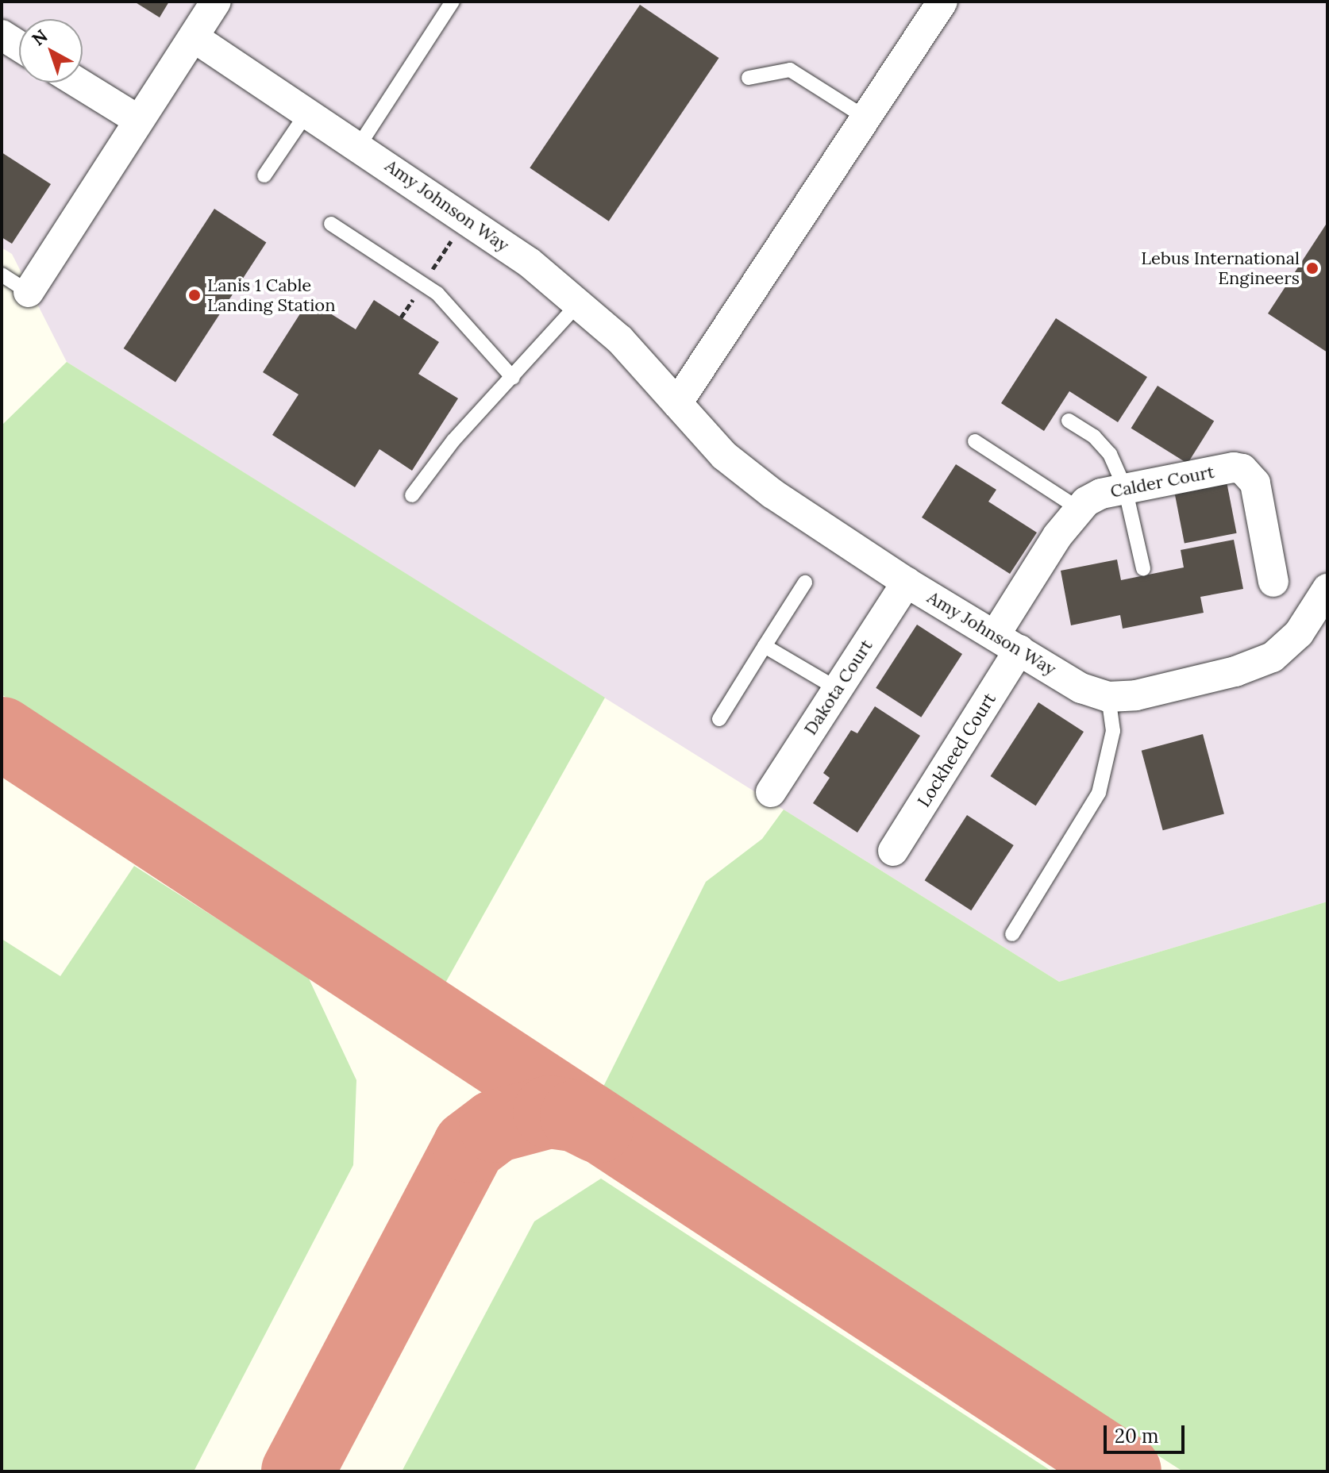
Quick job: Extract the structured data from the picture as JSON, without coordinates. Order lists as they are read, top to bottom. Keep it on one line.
{"streets":{"street":["Amy Johnson Way","Calder Court","Dakota Court","Lockheed Court"]},"crossings":[["Amy Johnson Way","Calder Court"],["Amy Johnson Way","Dakota Court"],["Amy Johnson Way","Lockheed Court"],["Calder Court","Lockheed Court"]],"places":["Lebus International Engineers","Lanis 1 Cable Landing Station"],"scale_bar":"20 m","north":"top left"}
